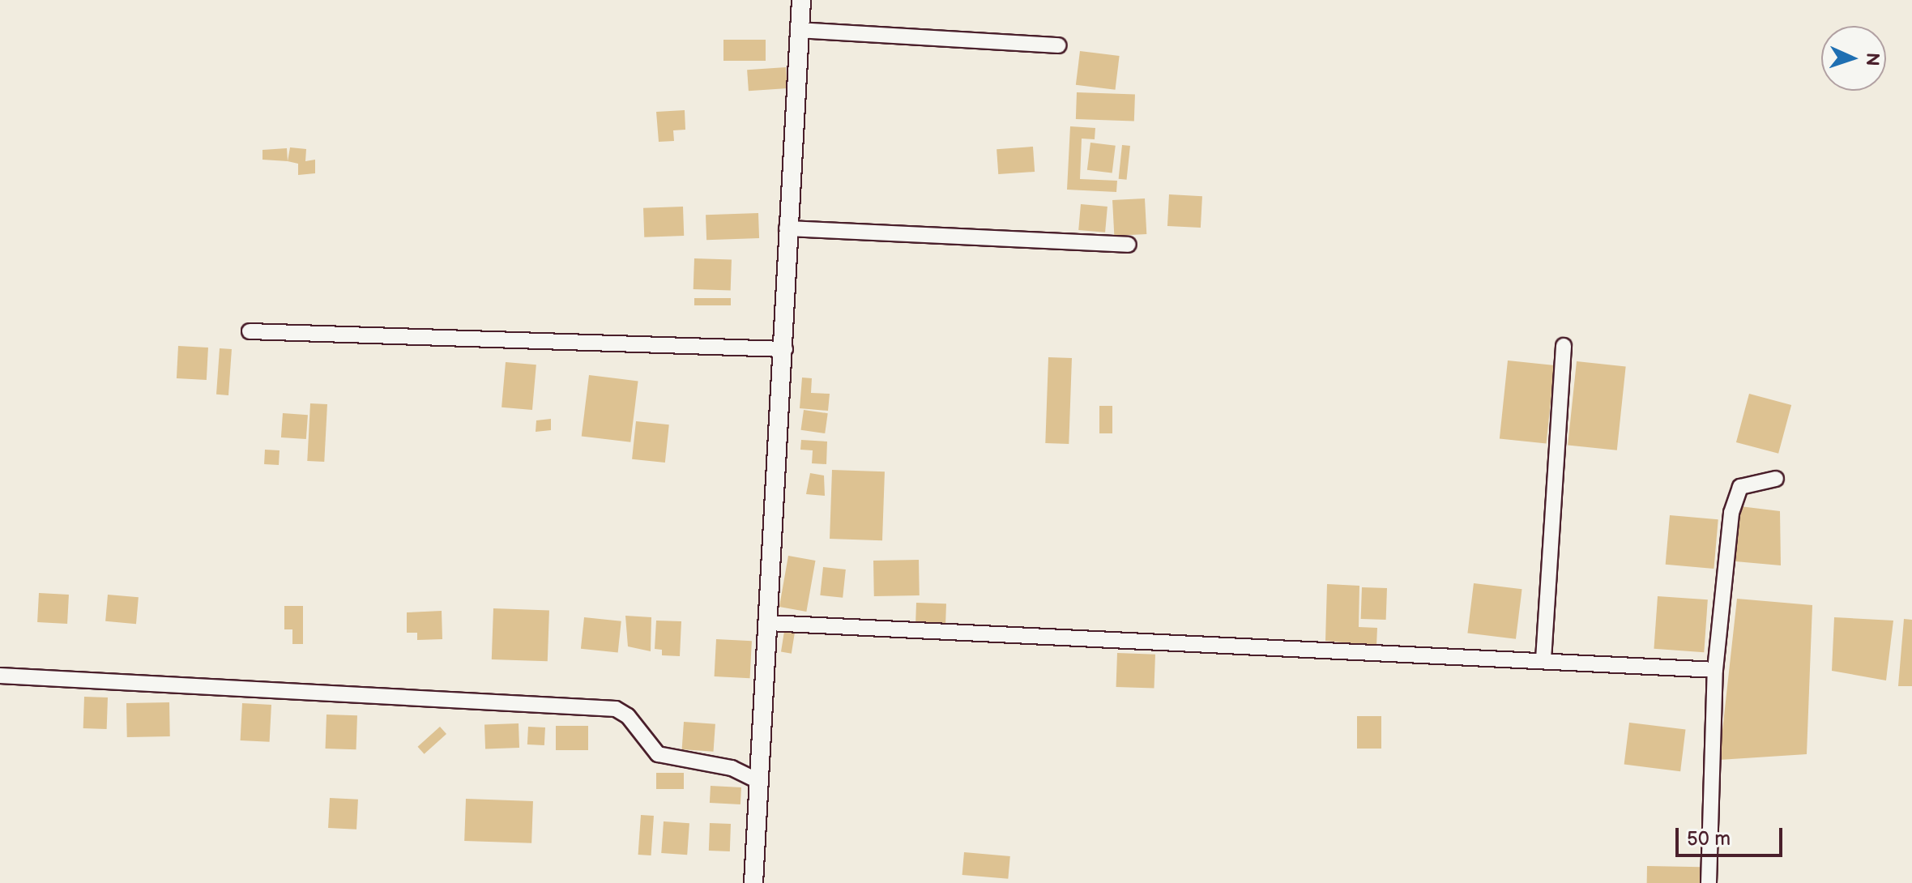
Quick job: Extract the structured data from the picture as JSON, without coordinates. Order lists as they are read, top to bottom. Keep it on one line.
{"scale_bar":"50 m","north":"right"}
